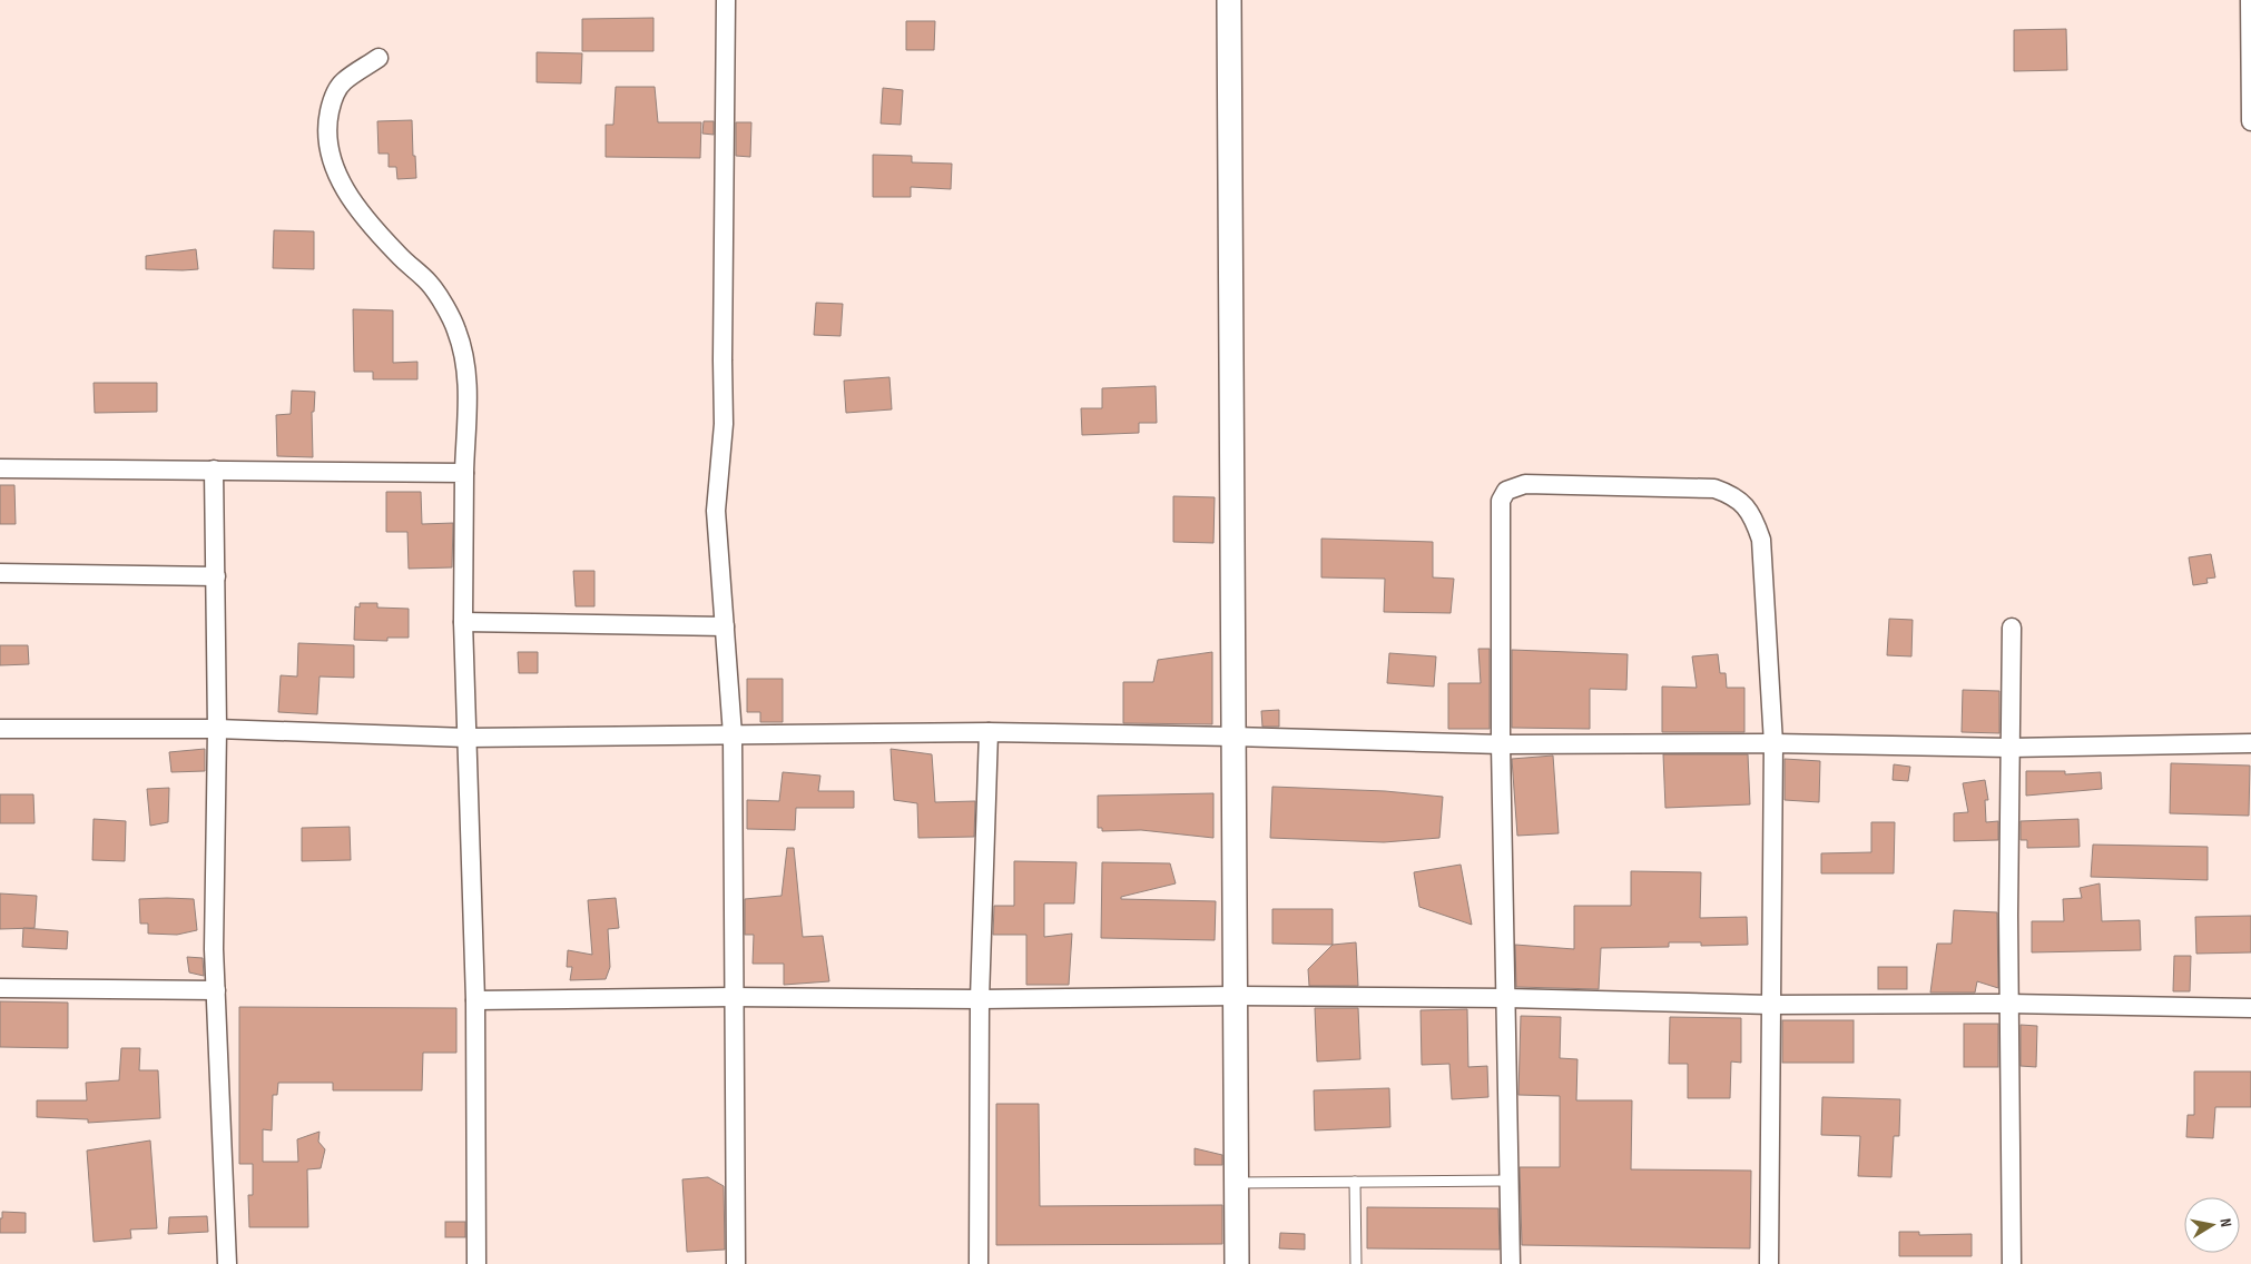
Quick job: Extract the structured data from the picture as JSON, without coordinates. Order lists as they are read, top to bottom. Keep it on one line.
{"north":"right"}
